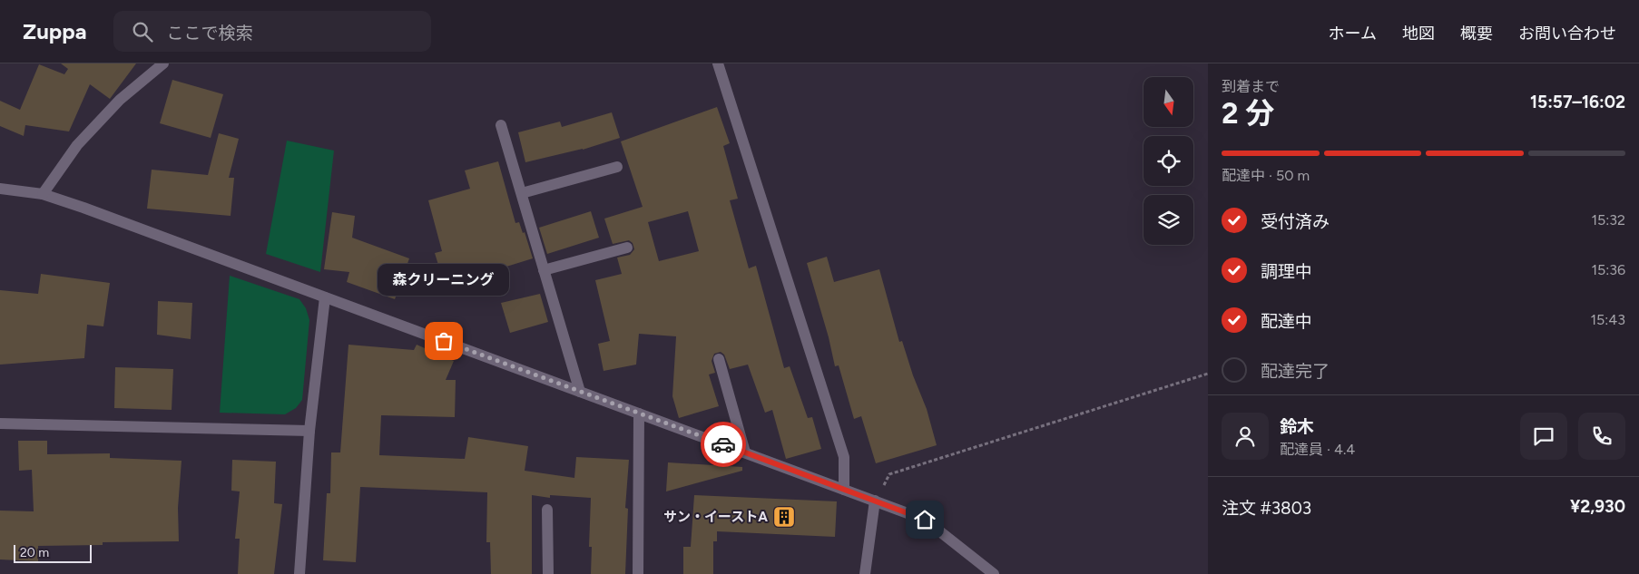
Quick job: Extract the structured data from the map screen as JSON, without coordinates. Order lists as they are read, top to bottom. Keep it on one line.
{"places":{"other":["森クリーニング"],"building":["サン・イーストA"]},"scale_bar":"20 m","north":"bottom","page":{"header":"Zuppa","search":"ここで検索","nav":["ホーム","地図","概要","お問い合わせ"],"heading":["2 分","到着まで","15:57–16:02"],"panel":["鈴木","配達員 · 4.4","注文 #3803","¥2,930"],"bar":"配達中 · 50 m","list":[["受付済み","15:32"],["調理中","15:36"],["配達中","15:43"],"配達完了"],"bubble":"森クリーニング","scale":"20 m"}}
